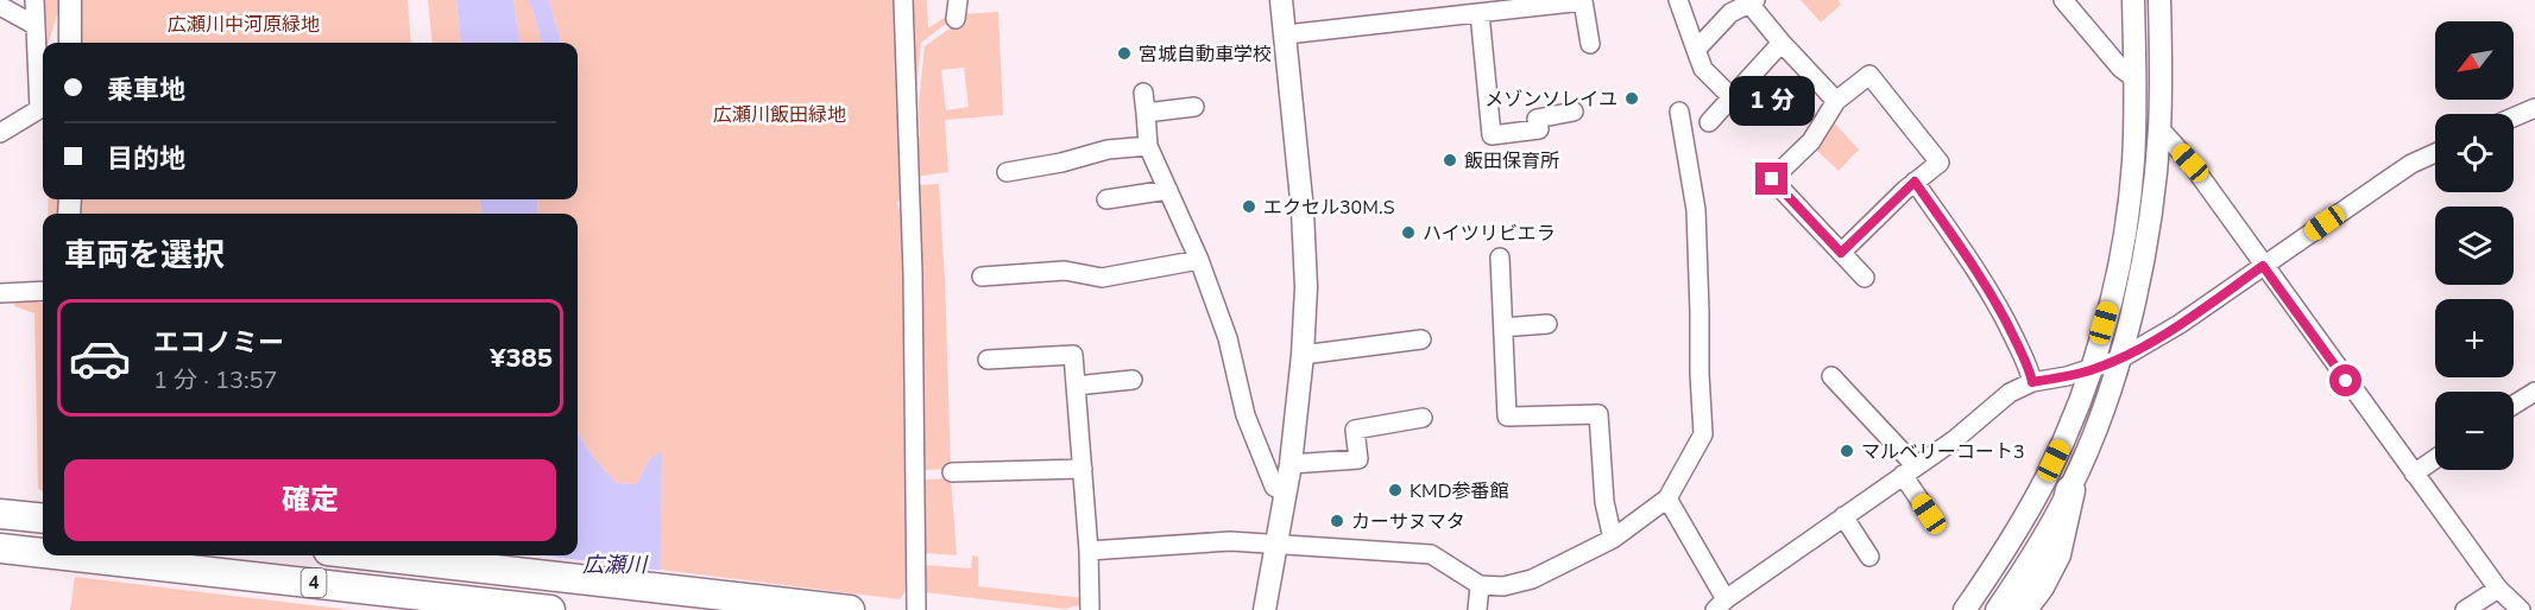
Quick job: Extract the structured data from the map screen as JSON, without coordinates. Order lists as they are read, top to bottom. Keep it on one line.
{"streets":{"highway":["4"]},"water":["広瀬川"],"parks":["広瀬川中河原緑地","広瀬川飯田緑地"],"places":["宮城自動車学校","メゾンソレイユ","飯田保育所","エクセル30M.S","ハイツリビエラ","マルベリーコート3","KMD参番館","カーサヌマタ"],"north":"bottom left","page":{"map_buttons":["+","−"],"banner":["乗車地","目的地"],"bubble":"1 分","heading":"車両を選択","list":[{"name":"エコノミー","note":"1 分 · 13:57","value":"¥385"}],"buttons":"確定"}}
